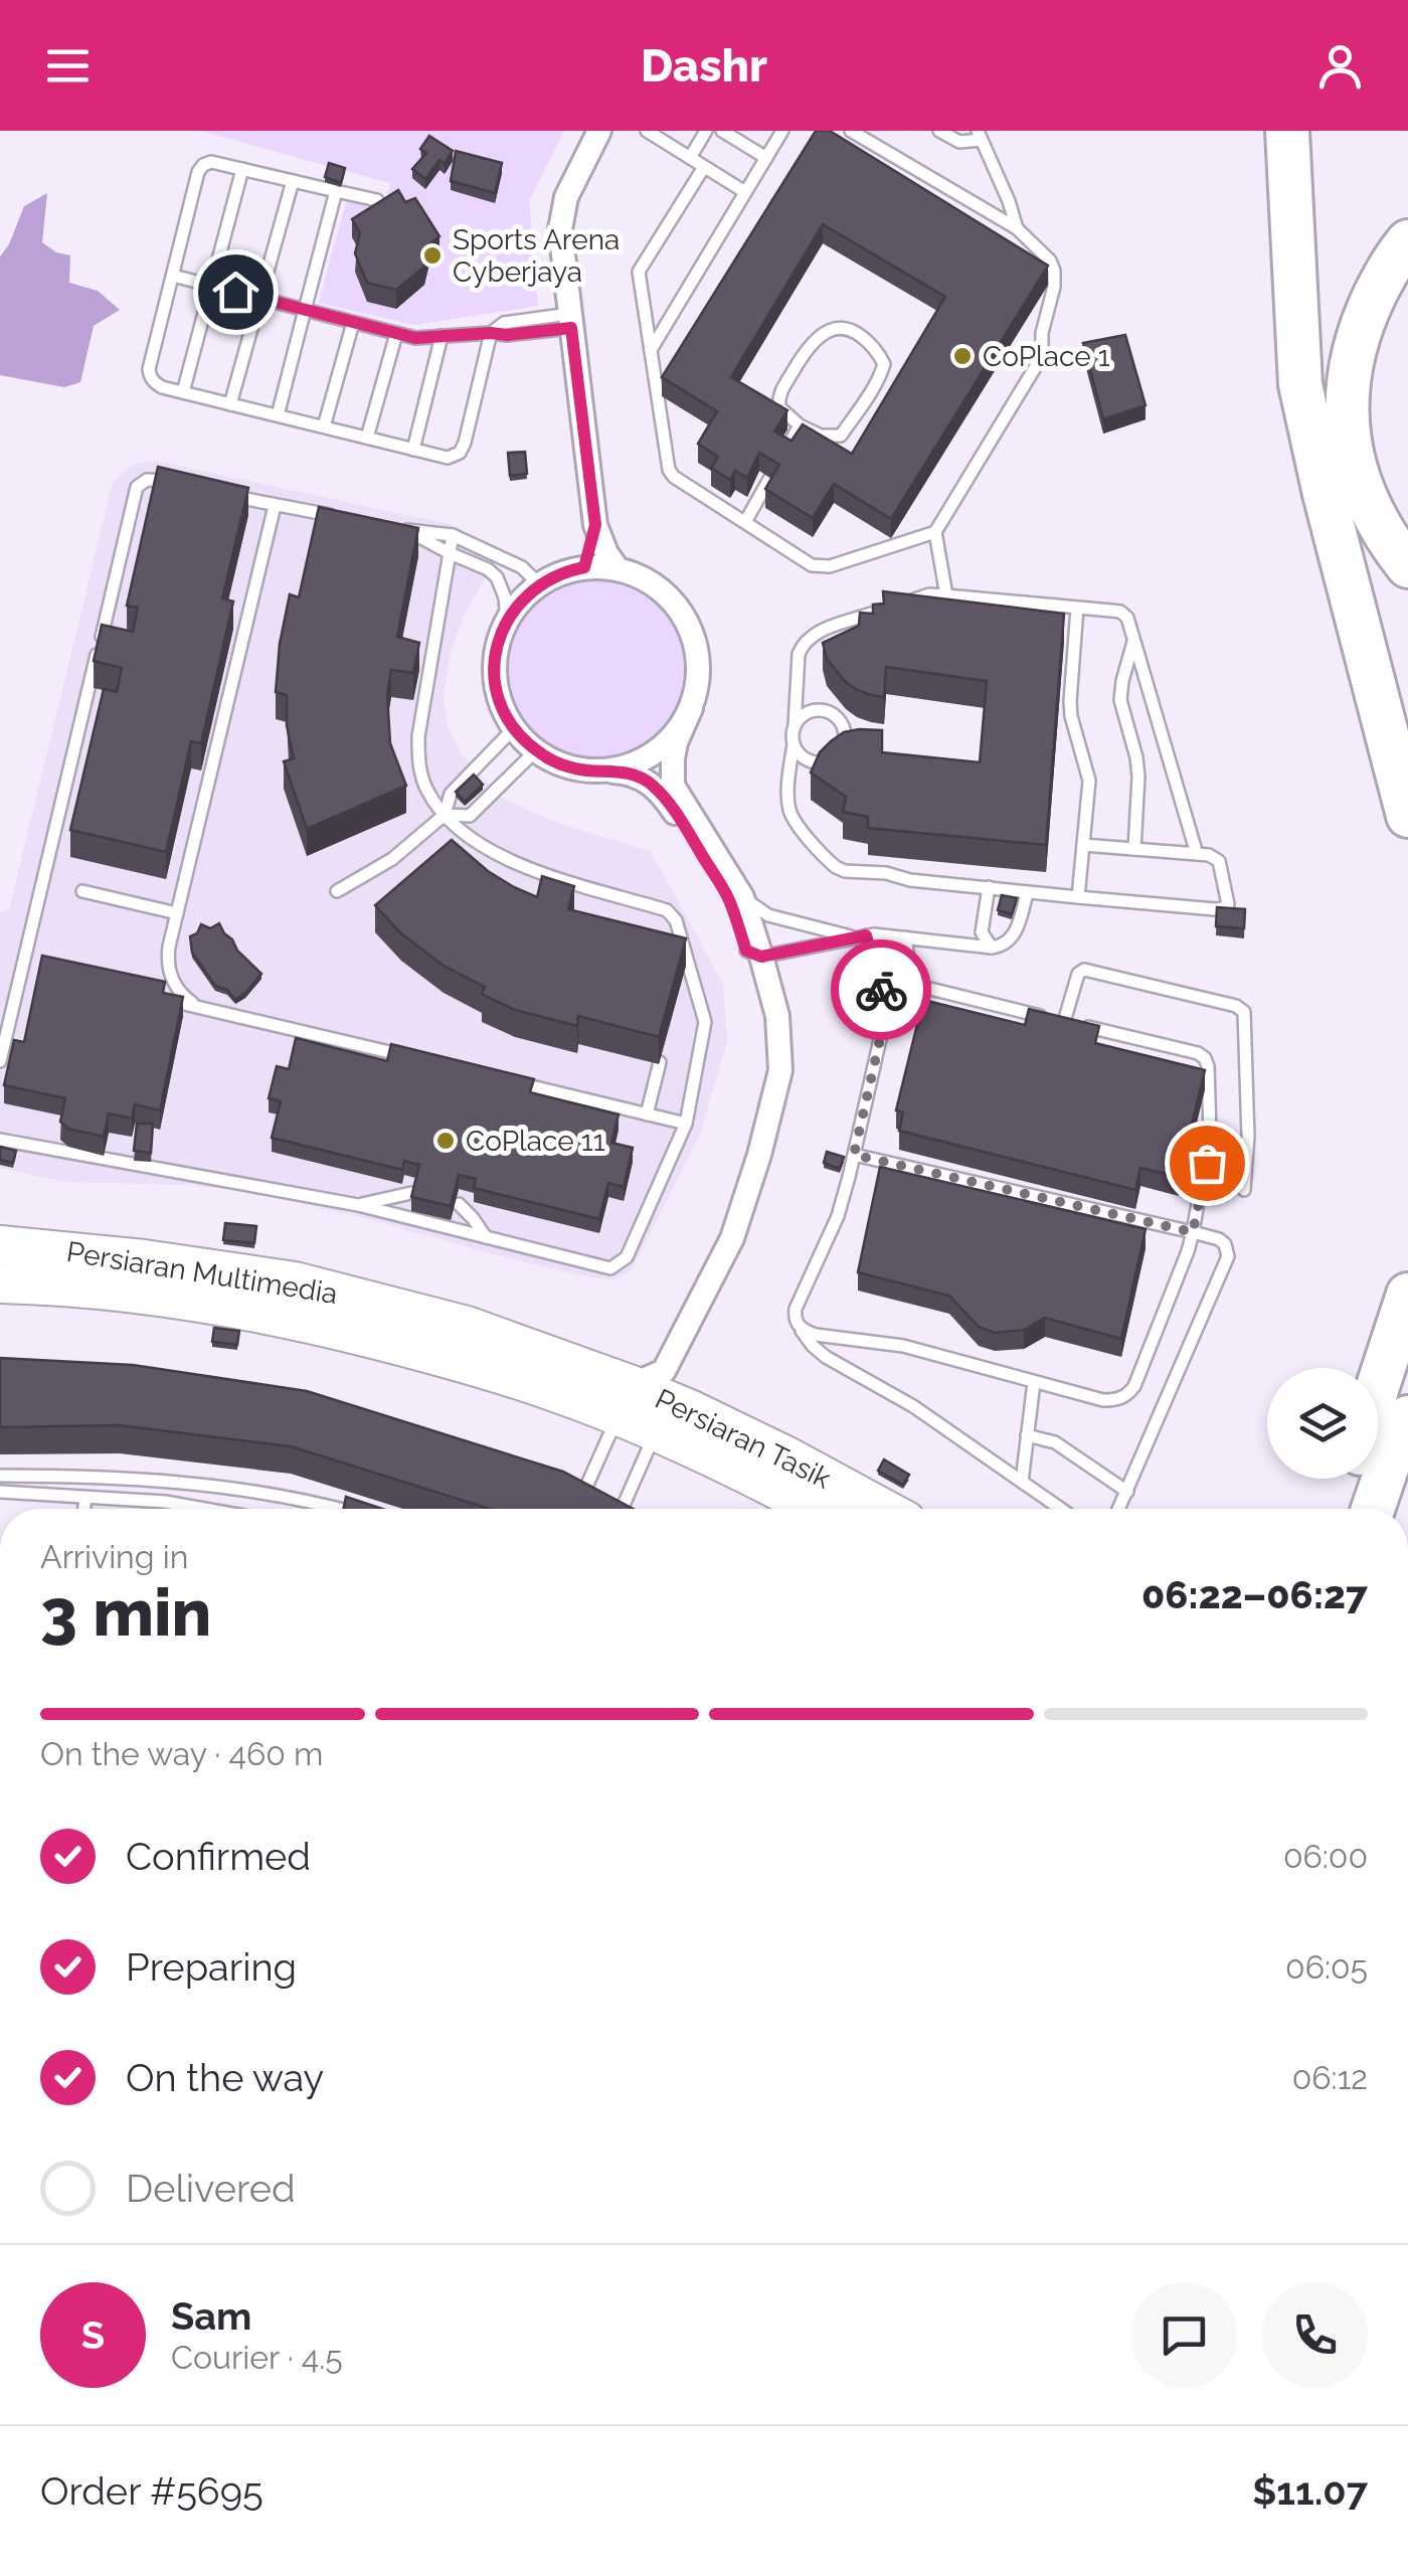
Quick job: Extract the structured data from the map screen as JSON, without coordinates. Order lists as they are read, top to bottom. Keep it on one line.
{"streets":{"main road":["Persiaran Multimedia","Persiaran Tasik"]},"crossings":[["Persiaran Multimedia","Persiaran Tasik"]],"places":["Sports Arena Cyberjaya","CoPlace 1","CoPlace 11"],"page":{"header":"Dashr","heading":["3 min","Arriving in","06:22–06:27"],"panel":["Sam","Courier · 4.5","Order #5695","$11.07"],"bar":"On the way · 460 m","list":[["Confirmed","06:00"],["Preparing","06:05"],["On the way","06:12"],"Delivered"],"round":"S"}}
